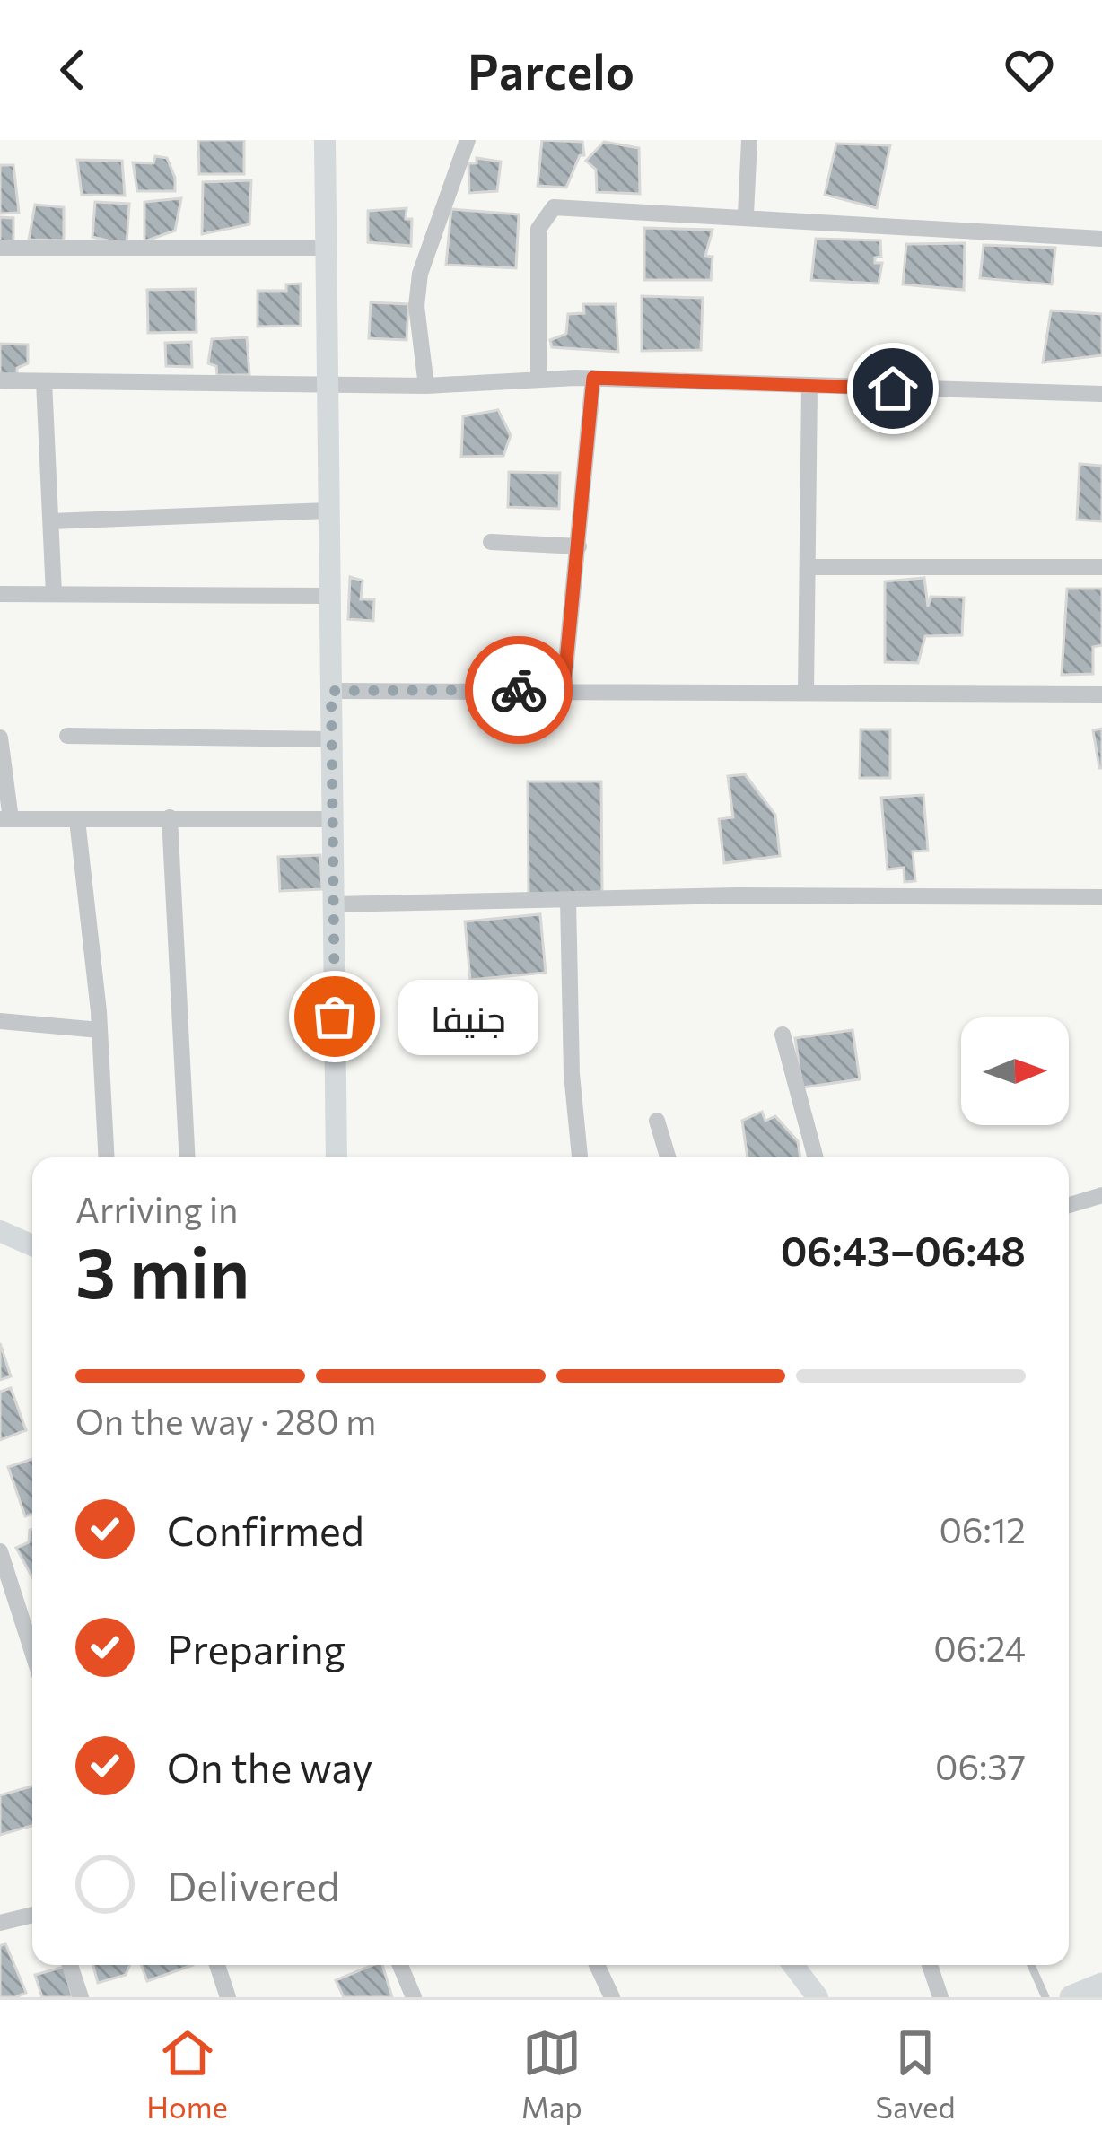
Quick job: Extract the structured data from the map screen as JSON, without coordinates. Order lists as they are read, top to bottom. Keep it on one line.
{"places":["جنيفا"],"north":"right","page":{"header":"Parcelo","bubble":"جنيفا","heading":["3 min","Arriving in","06:43–06:48"],"bar":"On the way · 280 m","list":[["Confirmed","06:12"],["Preparing","06:24"],["On the way","06:37"],"Delivered"],"tabs":["Home","Map","Saved"]}}
